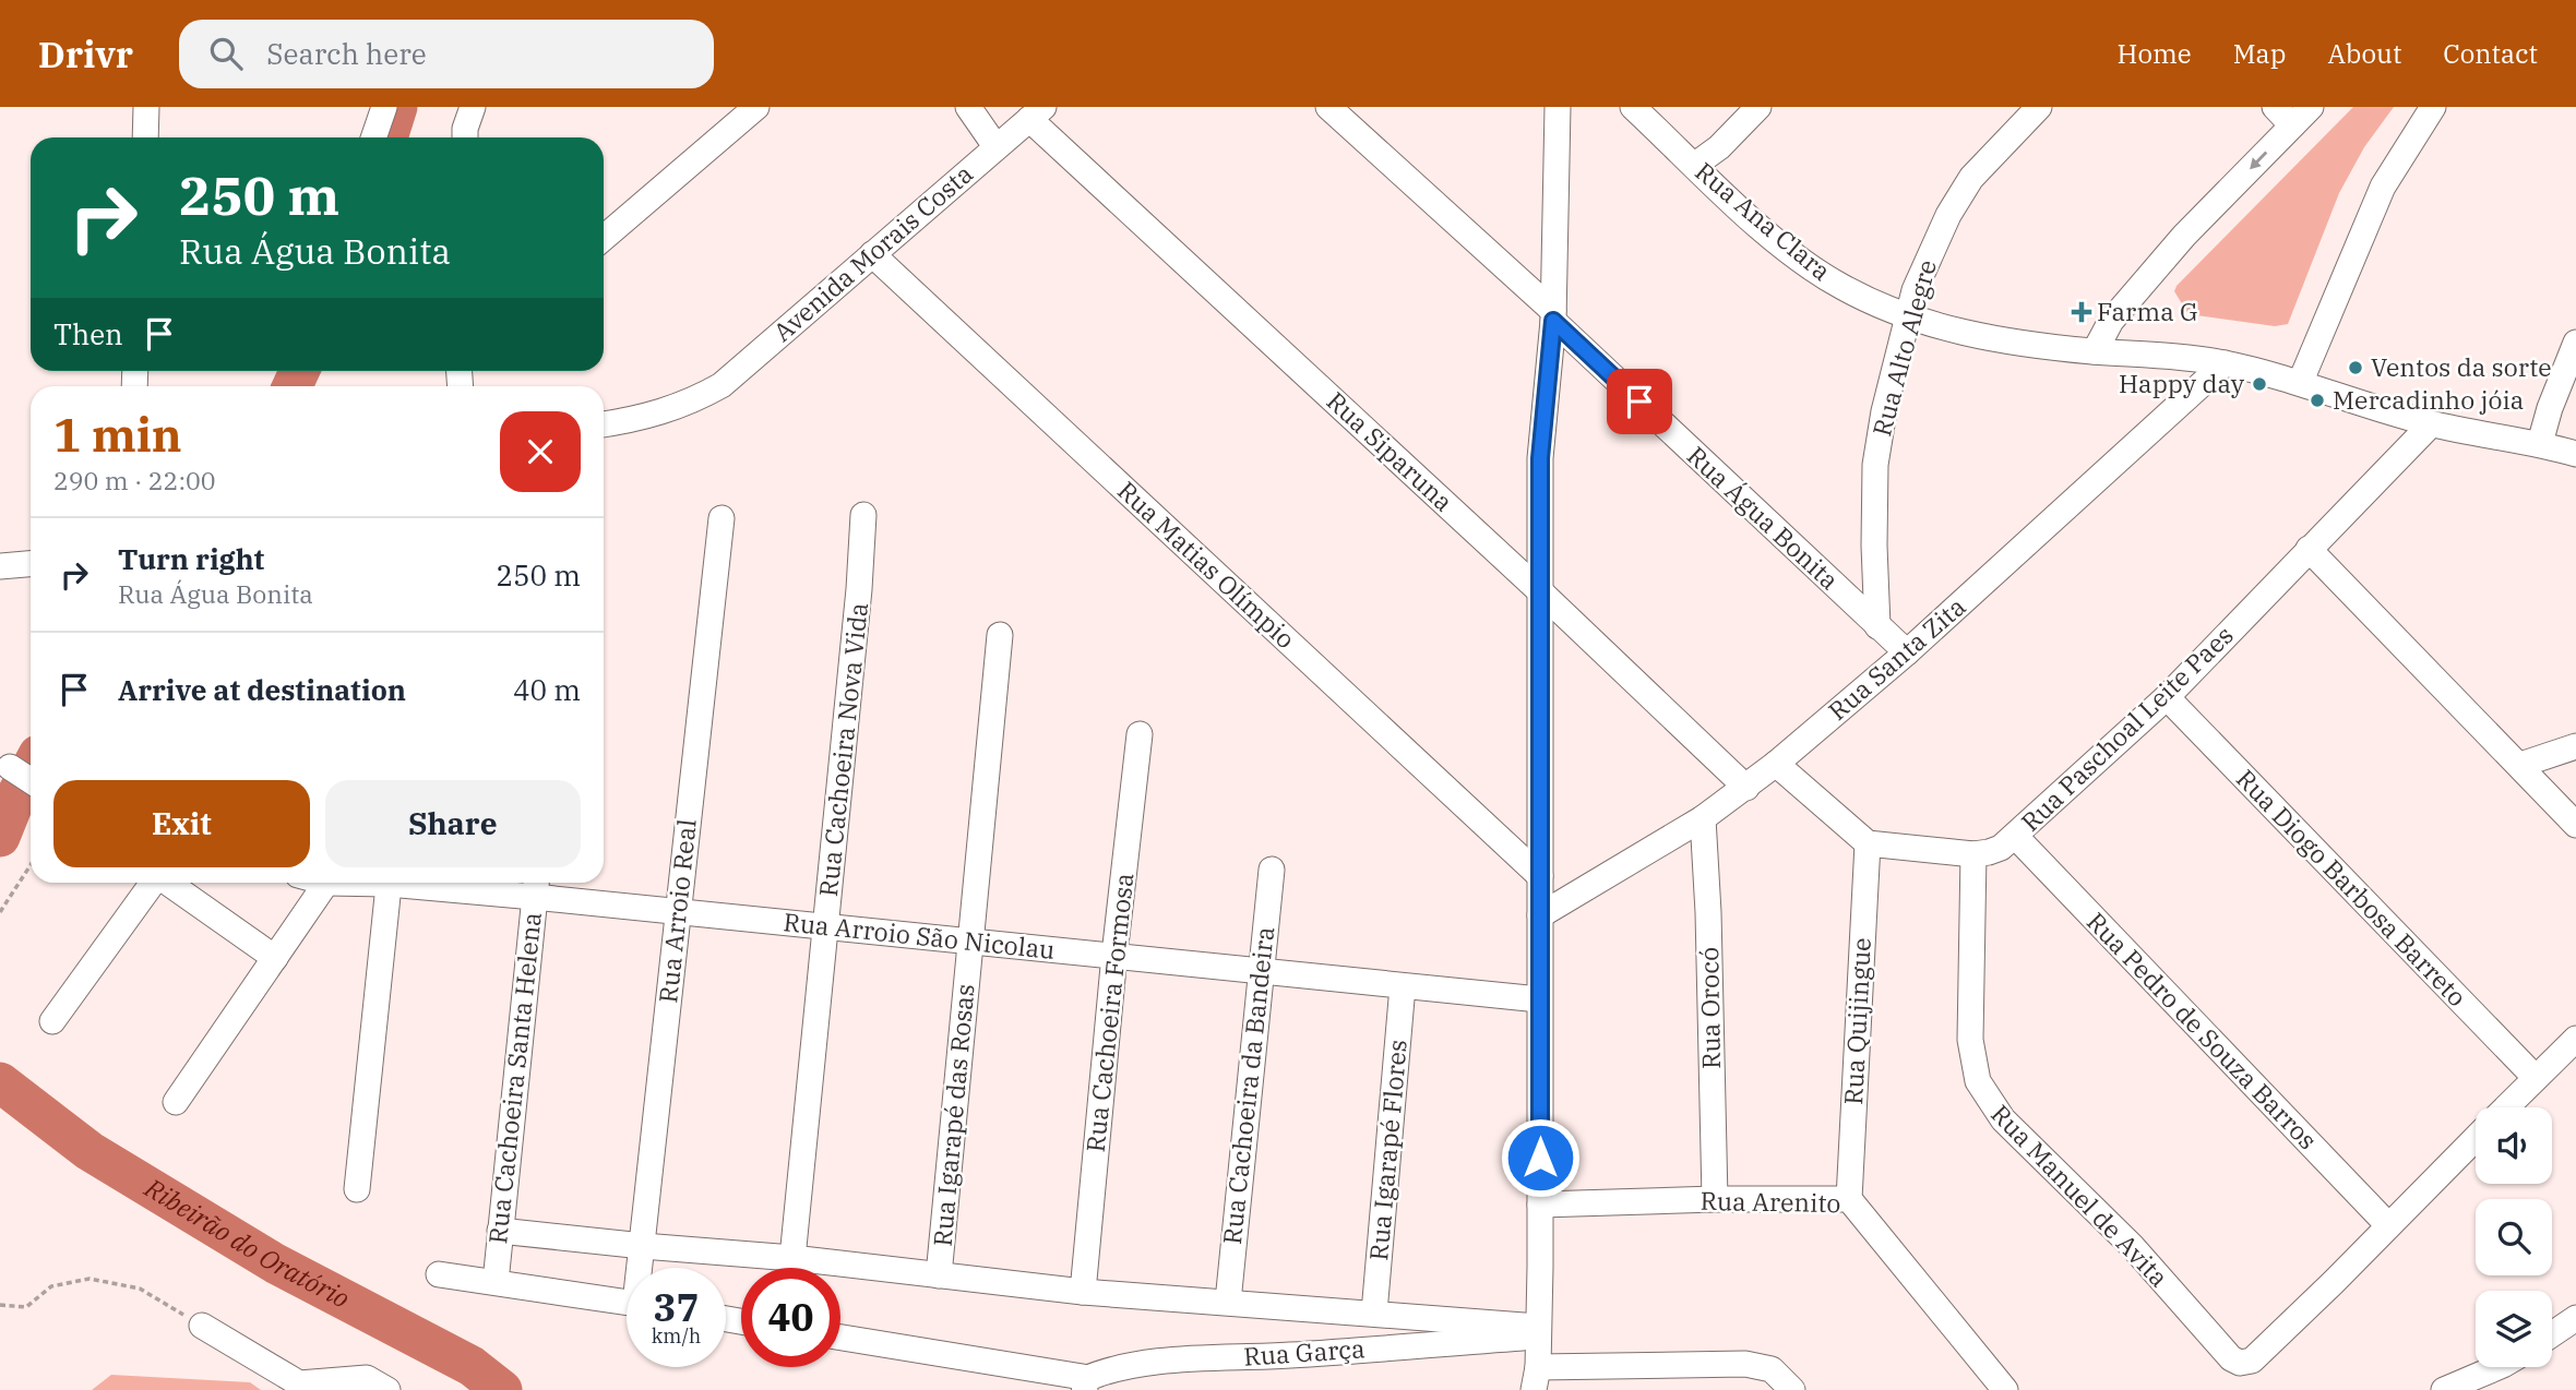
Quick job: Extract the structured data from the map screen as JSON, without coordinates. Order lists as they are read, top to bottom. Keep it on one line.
{"streets":{"street":["Rua Ana Clara","Avenida Morais Costa","Rua Alto Alegre","Rua Siparuna","Rua Água Bonita","Rua Matias Olímpio","Rua Santa Zita","Rua Paschoal Leite Paes","Rua Cachoeira Nova Vida","Rua Diogo Barbosa Barreto","Rua Arroio Real","Rua Arroio São Nicolau","Rua Orocó","Rua Cachoeira Formosa","Rua Quijingue","Rua Pedro de Souza Barros","Rua Cachoeira Santa Helena","Rua Cachoeira da Bandeira","Rua Igarapé das Rosas","Rua Igarapé Flores","Rua Manuel de Avita","Rua Arenito","Rua Garça"]},"crossings":[["Rua Ana Clara","Rua Alto Alegre"],["Rua Ana Clara","Rua Santa Zita"],["Rua Ana Clara","Rua Paschoal Leite Paes"],["Avenida Morais Costa","Rua Siparuna"],["Avenida Morais Costa","Rua Matias Olímpio"],["Rua Alto Alegre","Rua Água Bonita"],["Rua Siparuna","Rua Santa Zita"],["Rua Água Bonita","Rua Santa Zita"],["Rua Santa Zita","Rua Orocó"],["Rua Paschoal Leite Paes","Rua Diogo Barbosa Barreto"],["Rua Paschoal Leite Paes","Rua Quijingue"],["Rua Paschoal Leite Paes","Rua Pedro de Souza Barros"],["Rua Paschoal Leite Paes","Rua Manuel de Avita"],["Rua Cachoeira Nova Vida","Rua Arroio São Nicolau"],["Rua Arroio Real","Rua Arroio São Nicolau"],["Rua Arroio São Nicolau","Rua Cachoeira Formosa"],["Rua Arroio São Nicolau","Rua Cachoeira Santa Helena"],["Rua Arroio São Nicolau","Rua Cachoeira da Bandeira"],["Rua Arroio São Nicolau","Rua Igarapé das Rosas"],["Rua Arroio São Nicolau","Rua Igarapé Flores"],["Rua Orocó","Rua Arenito"],["Rua Quijingue","Rua Arenito"],["Rua Pedro de Souza Barros","Rua Manuel de Avita"]],"water":["Ribeirão do Oratório"],"places":{"health":["Farma G"],"other":["Ventos da sorte","Happy day","Mercadinho jóia"]},"page":{"header":"Drivr","search":"Search here","nav":["Home","Map","About","Contact"],"turn":["250 m","Rua Água Bonita"],"then":"Then","heading":["1 min","290 m · 22:00"],"list":[{"name":"Turn right","note":"Rua Água Bonita","value":"250 m"},{"name":"Arrive at destination","value":"40 m"}],"buttons":["Exit","Share"],"speed":"37 km/h","limit":"40"}}
